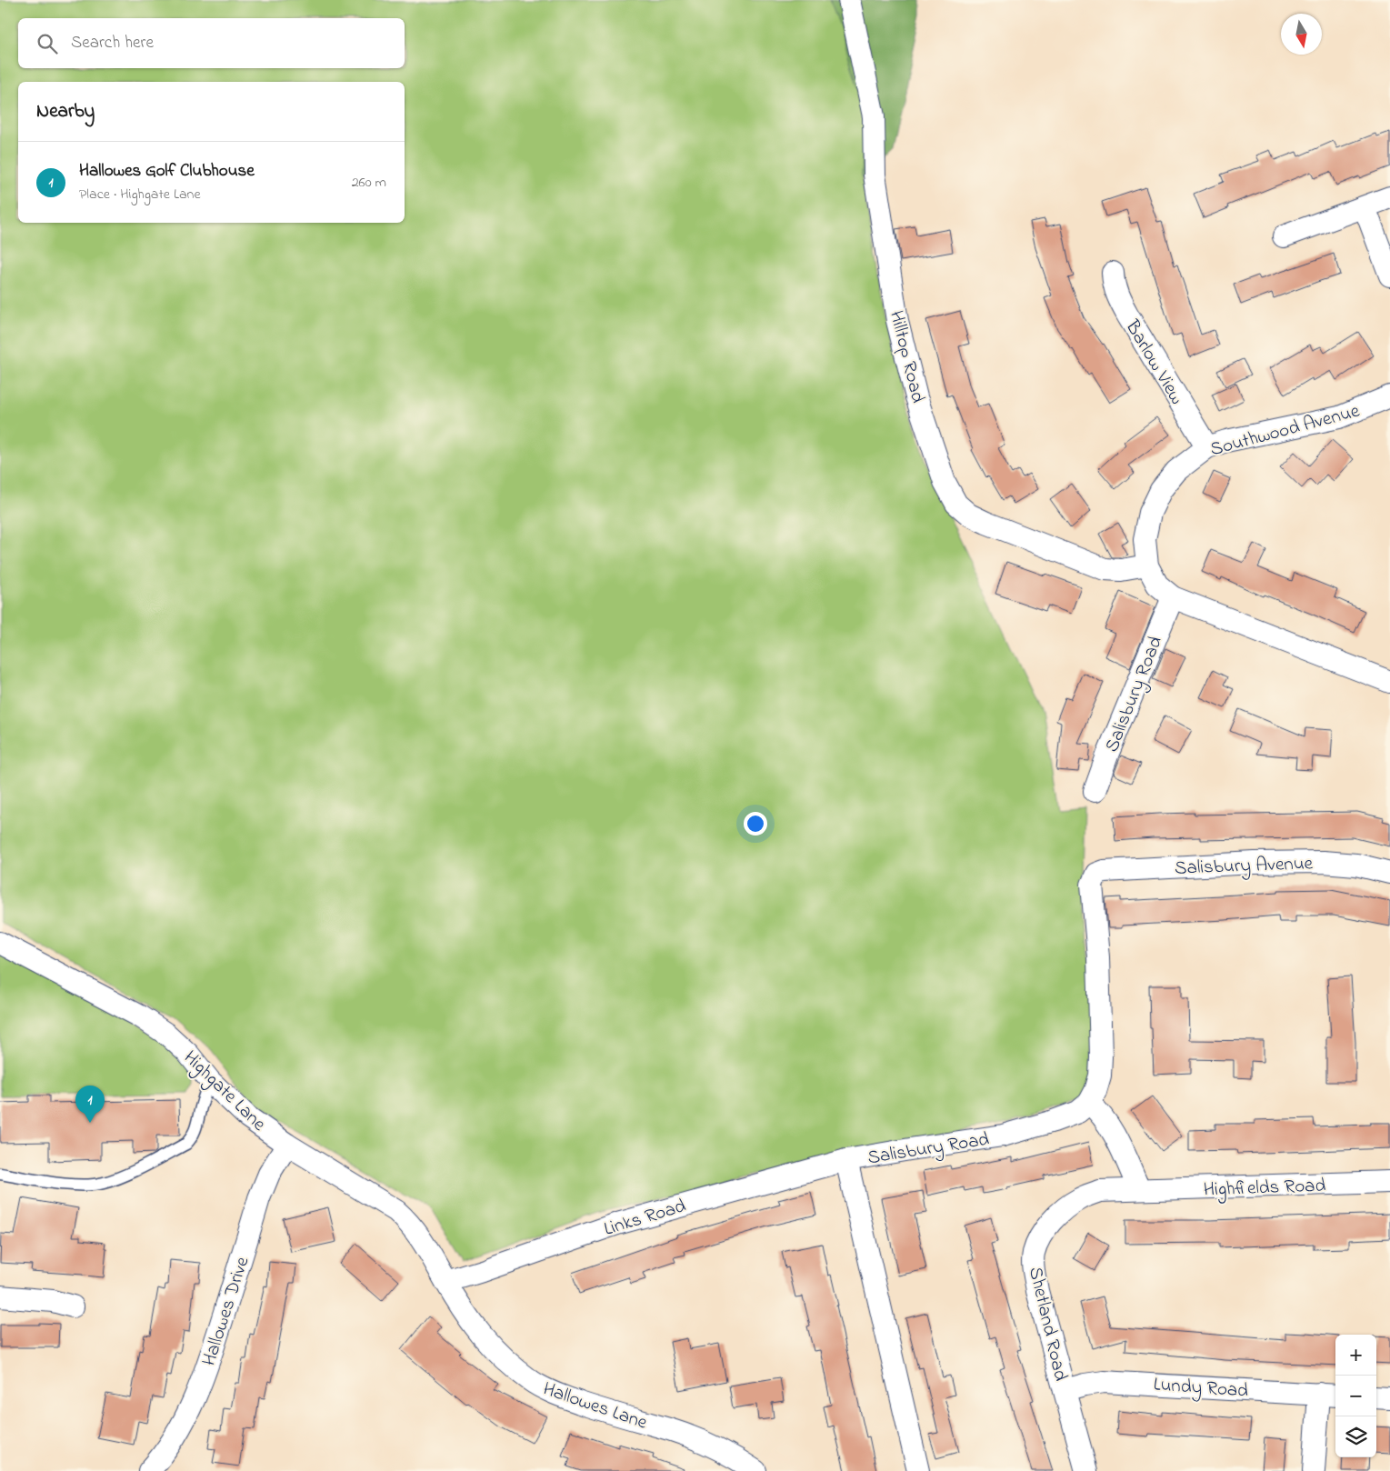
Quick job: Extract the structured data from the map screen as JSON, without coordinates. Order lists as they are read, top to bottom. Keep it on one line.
{"streets":{"street":["Hilltop Road","Barlow View","Southwood Avenue","Salisbury Road","Salisbury Avenue","Highgate Lane","Highfields Road","Links Road","Hallowes Drive","Shetland Road","Lundy Road","Hallowes Lane"]},"crossings":[["Hilltop Road","Southwood Avenue"],["Barlow View","Southwood Avenue"],["Salisbury Road","Salisbury Avenue"],["Salisbury Road","Links Road"],["Highgate Lane","Links Road"],["Highgate Lane","Hallowes Drive"],["Highgate Lane","Hallowes Lane"],["Highfields Road","Shetland Road"],["Links Road","Hallowes Lane"],["Shetland Road","Lundy Road"]],"north":"bottom","page":{"search":"Search here","heading":"Nearby","list":[{"mark":"1","name":"Hallowes Golf Clubhouse","note":"Place · Highgate Lane","value":"260 m"}],"pins":"1","map_buttons":["+","−"]}}
